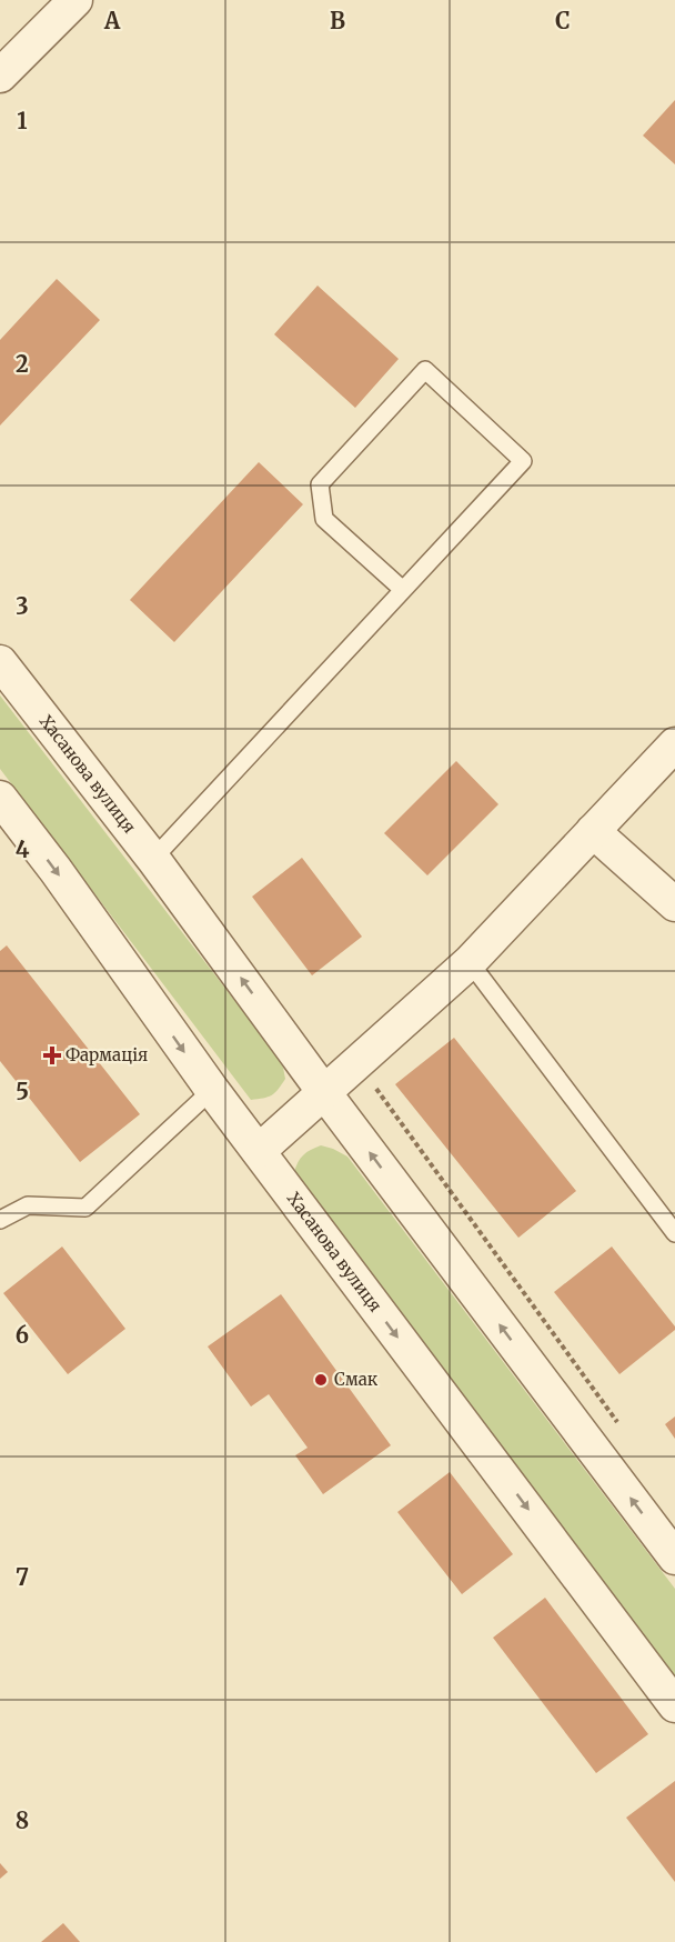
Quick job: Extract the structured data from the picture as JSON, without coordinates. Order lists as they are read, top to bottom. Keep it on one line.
{"streets":{"street":["Хасанова вулиця"]},"places":{"health":["Фармація"],"other":["Смак"]},"grid":{"columns":["A","B","C"],"rows":["1","2","3","4","5","6","7","8"]}}
